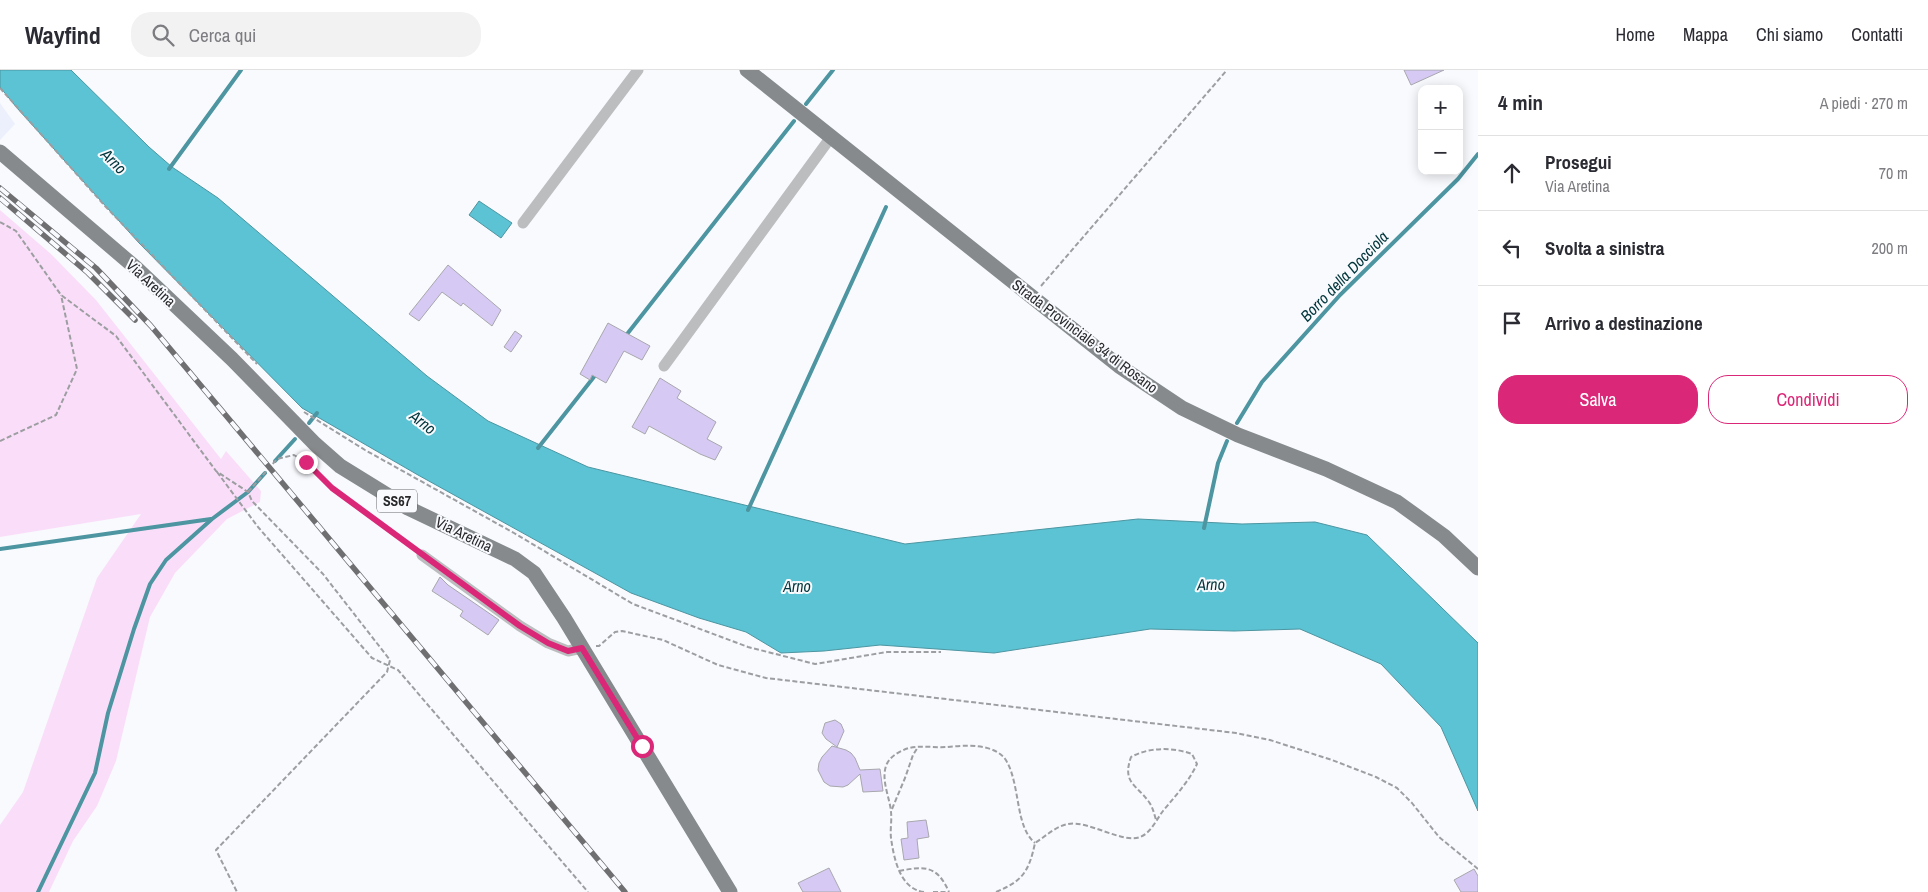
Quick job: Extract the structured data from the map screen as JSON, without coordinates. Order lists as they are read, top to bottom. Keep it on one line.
{"streets":{"main road":["Via Aretina","Strada Provinciale 34 di Rosano","SS67"]},"water":["Arno","Borro della Docciola"],"page":{"header":"Wayfind","search":"Cerca qui","nav":["Home","Mappa","Chi siamo","Contatti"],"heading":["4 min","A piedi · 270 m"],"map_buttons":["+","−"],"list":[["Prosegui","Via Aretina","70 m"],["Svolta a sinistra","200 m"],"Arrivo a destinazione"],"buttons":["Salva","Condividi"]}}
